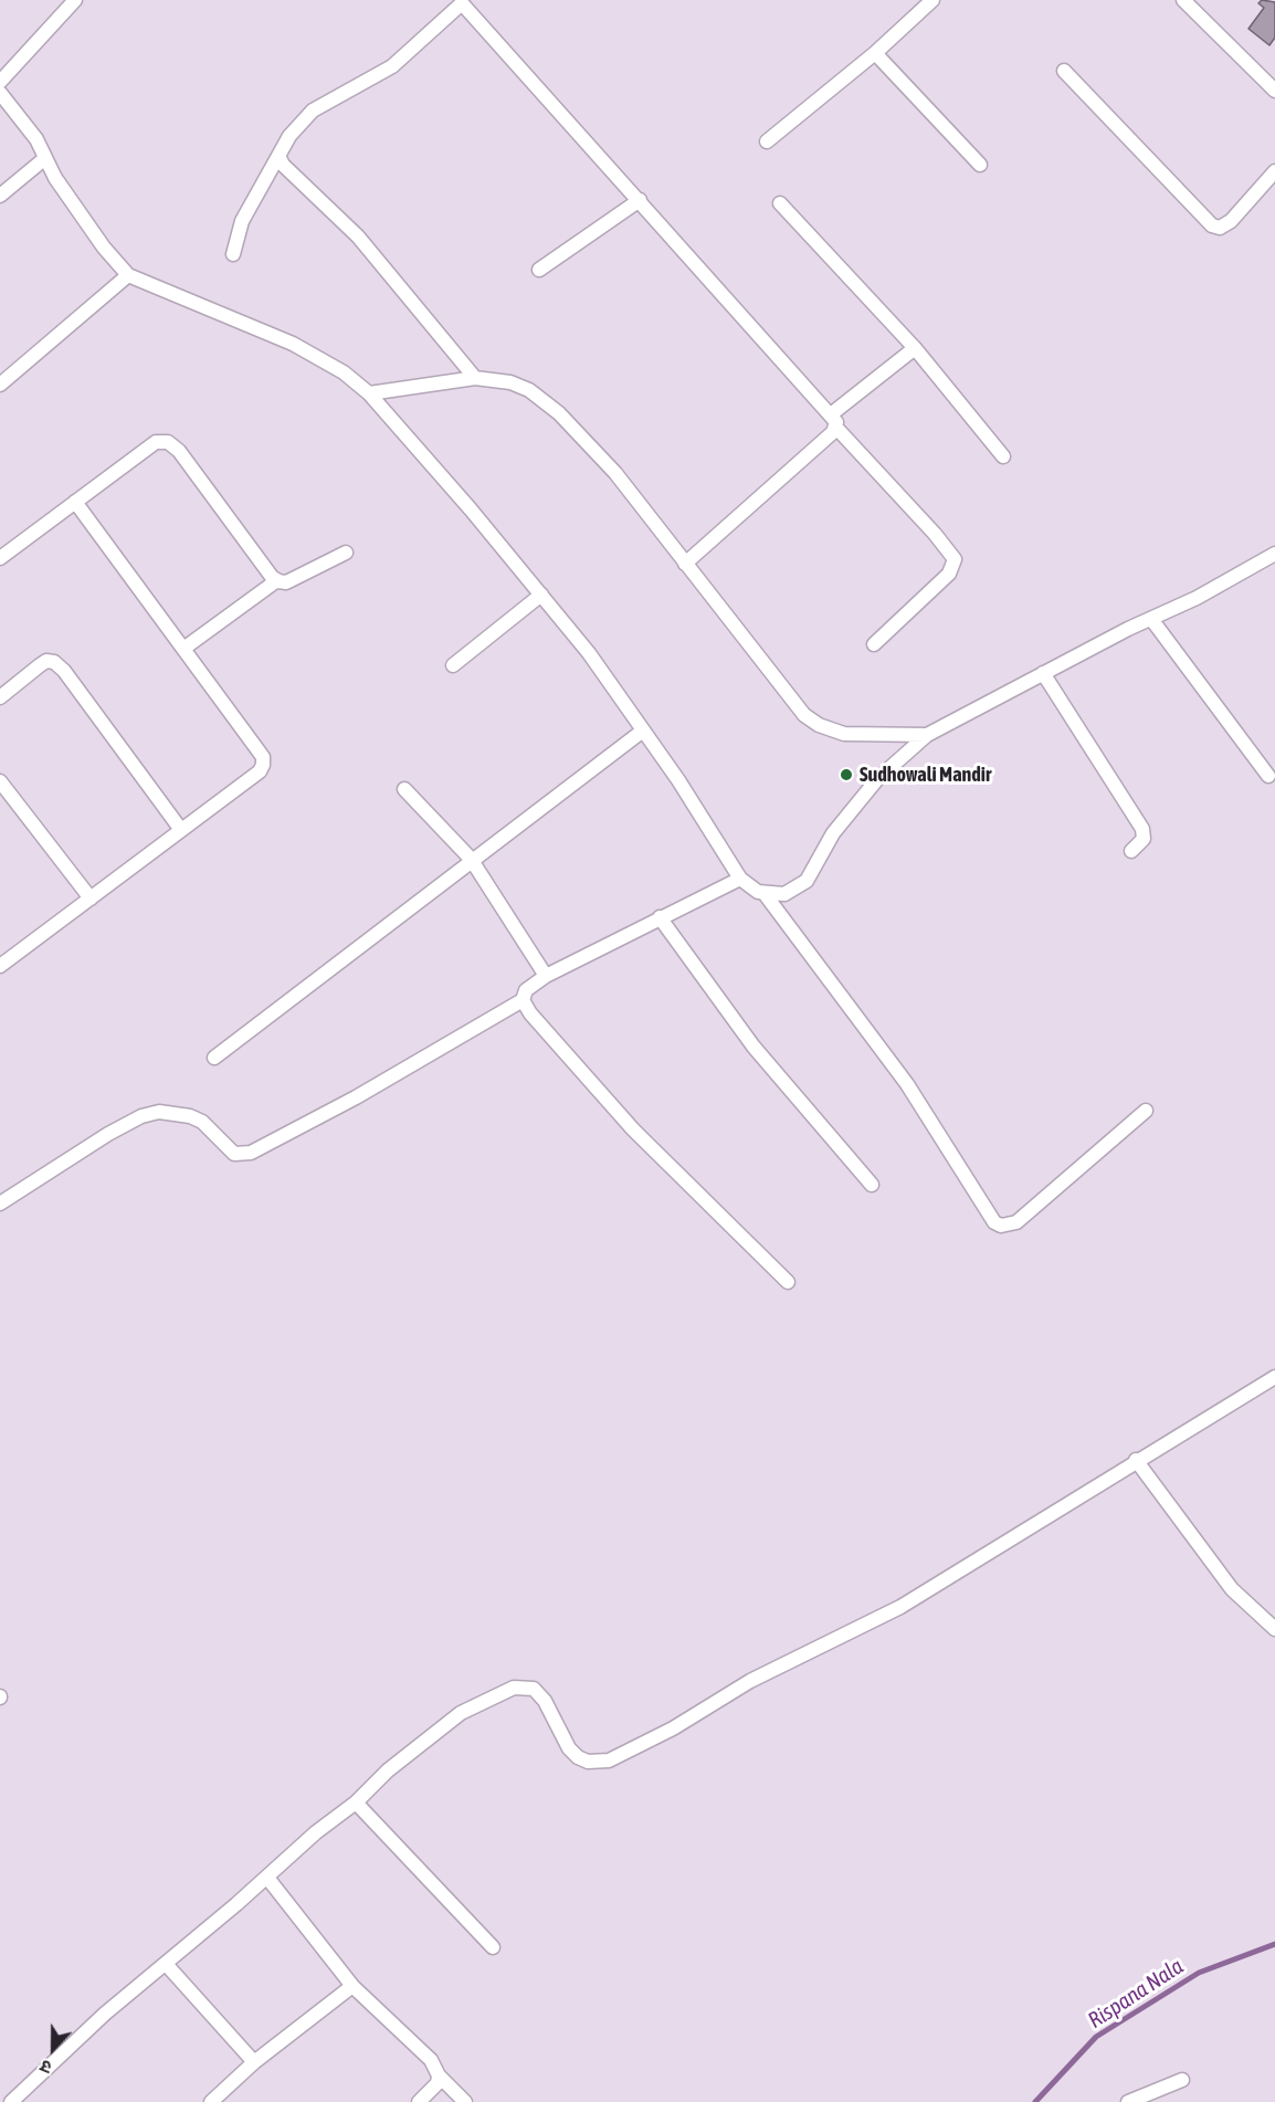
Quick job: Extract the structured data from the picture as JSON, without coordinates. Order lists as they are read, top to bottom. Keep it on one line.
{"water":["Rispana Nala"],"places":["Sudhowali Mandir"],"north":"bottom"}
